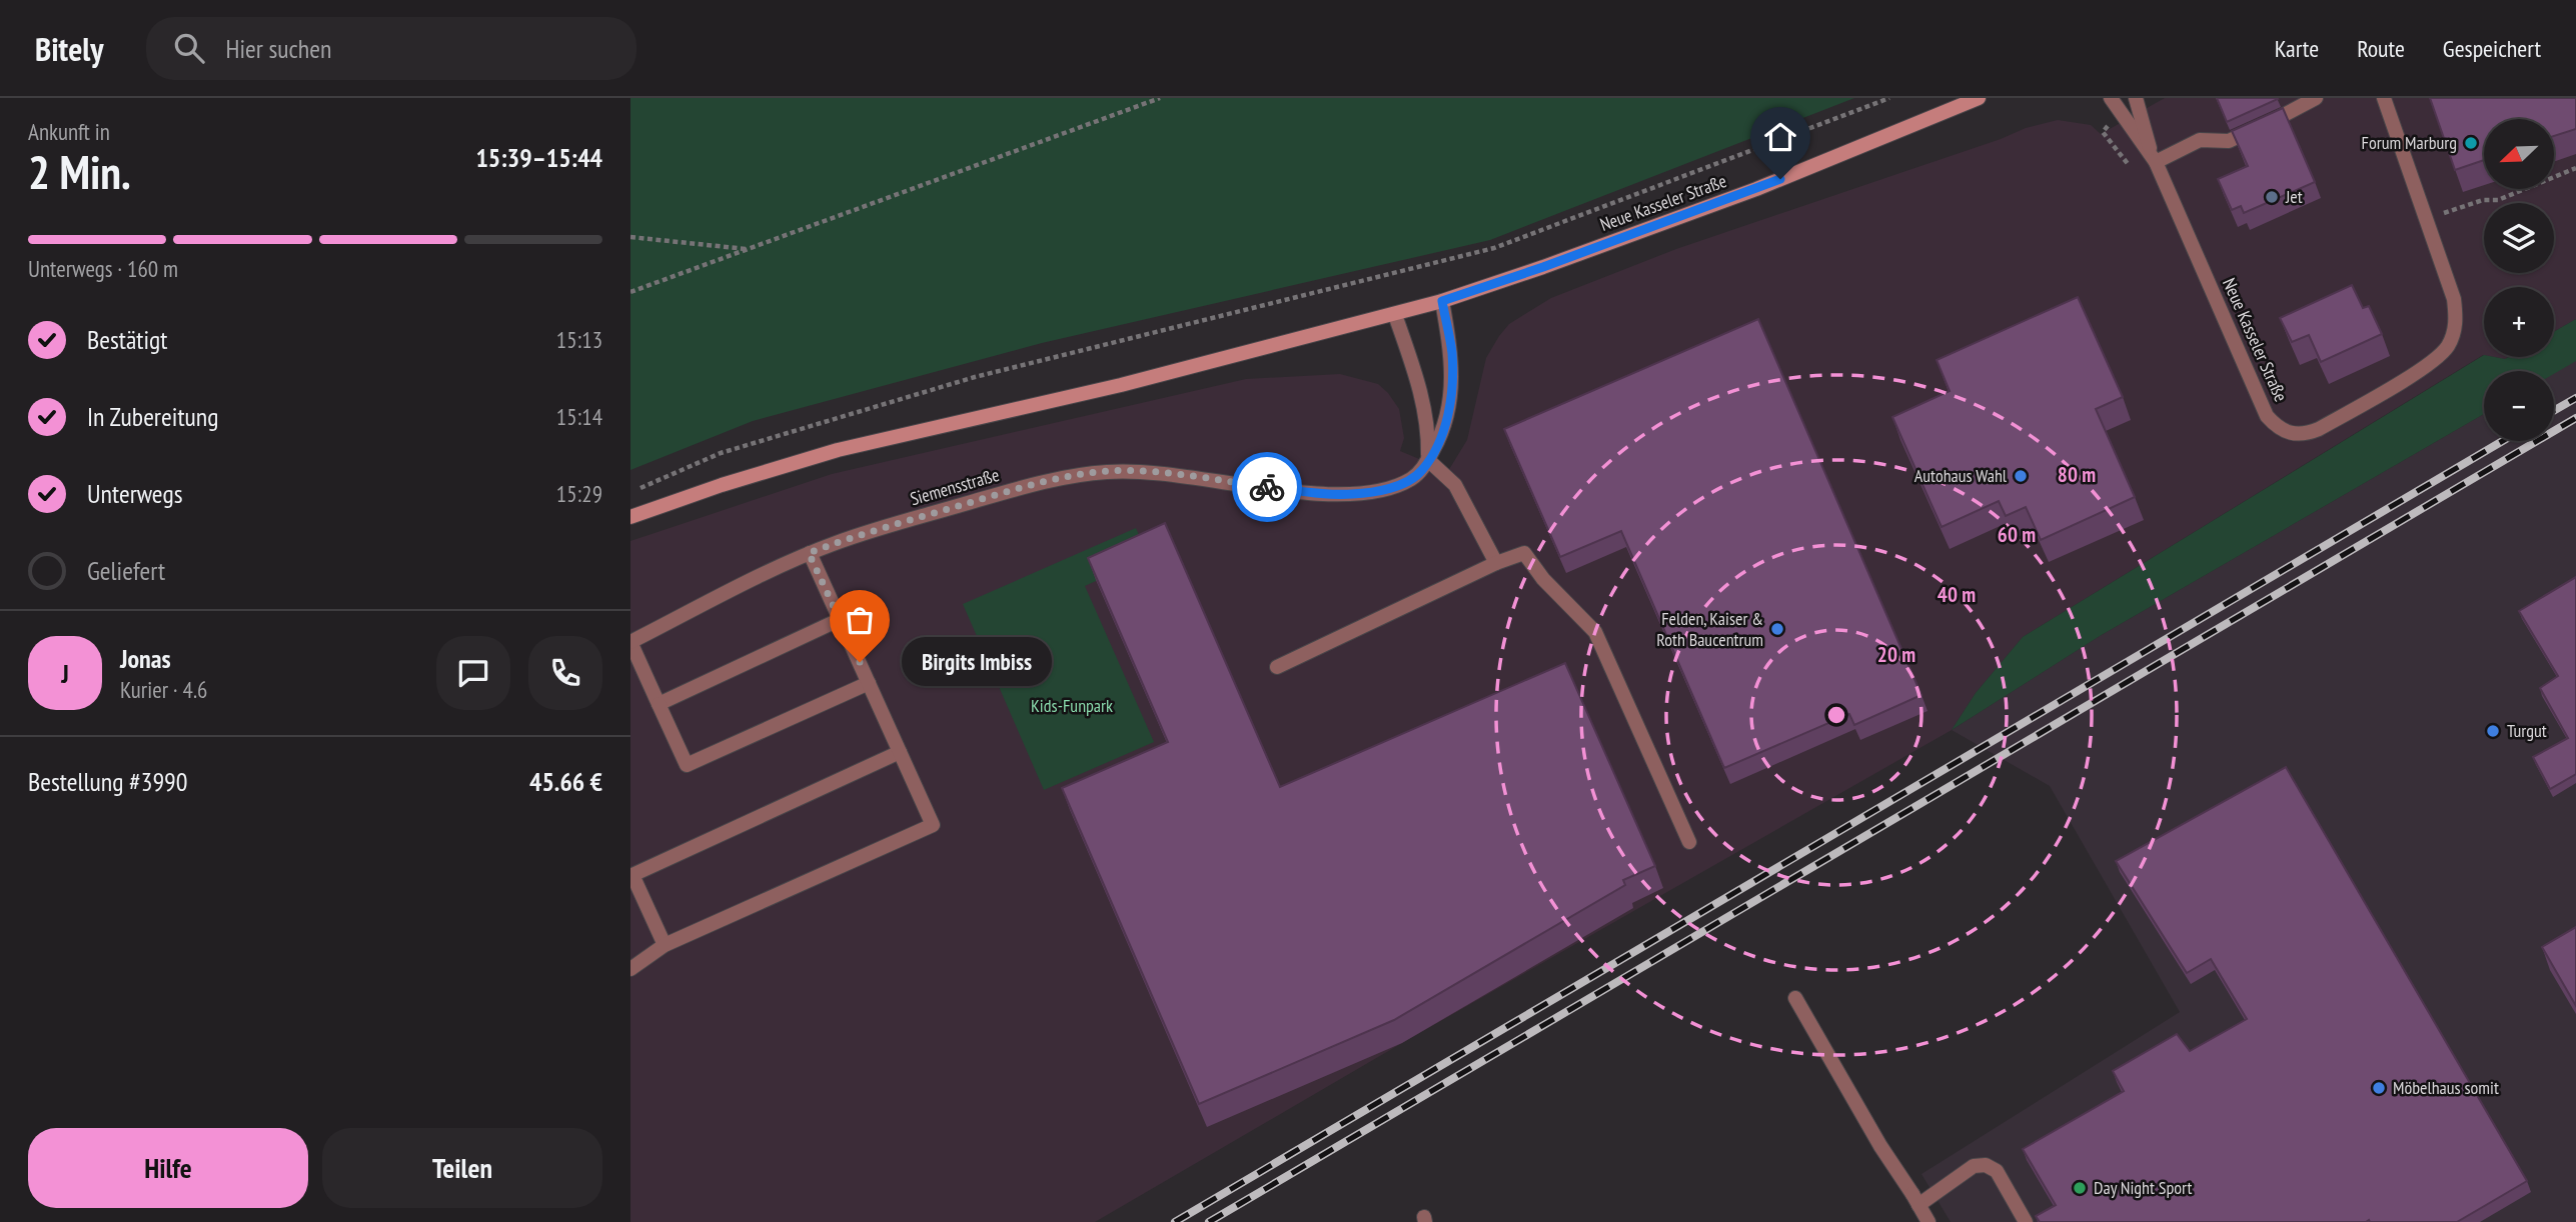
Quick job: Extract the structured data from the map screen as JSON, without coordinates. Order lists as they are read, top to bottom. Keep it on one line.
{"streets":{"main road":["Neue Kasseler Straße"],"street":["Siemensstraße"]},"crossings":[["Neue Kasseler Straße","Siemensstraße"]],"parks":["Kids-Funpark"],"places":["Forum Marburg","Jet","Autohaus Wahl","Felden, Kaiser & Roth Baucentrum","Birgits Imbiss","Turgut","Möbelhaus somit","Day Night Sport"],"north":"bottom left","page":{"header":"Bitely","search":"Hier suchen","nav":["Karte","Route","Gespeichert"],"heading":["2 Min.","Ankunft in","15:39–15:44"],"panel":["Jonas","Kurier · 4.6","Bestellung #3990","45.66 €"],"map_buttons":["+","−"],"bar":"Unterwegs · 160 m","list":[["Bestätigt","15:13"],["In Zubereitung","15:14"],["Unterwegs","15:29"],"Geliefert"],"round":"J","bubble":"Birgits Imbiss","buttons":["Hilfe","Teilen"]},"rings":["80 m","60 m","40 m","20 m"]}
